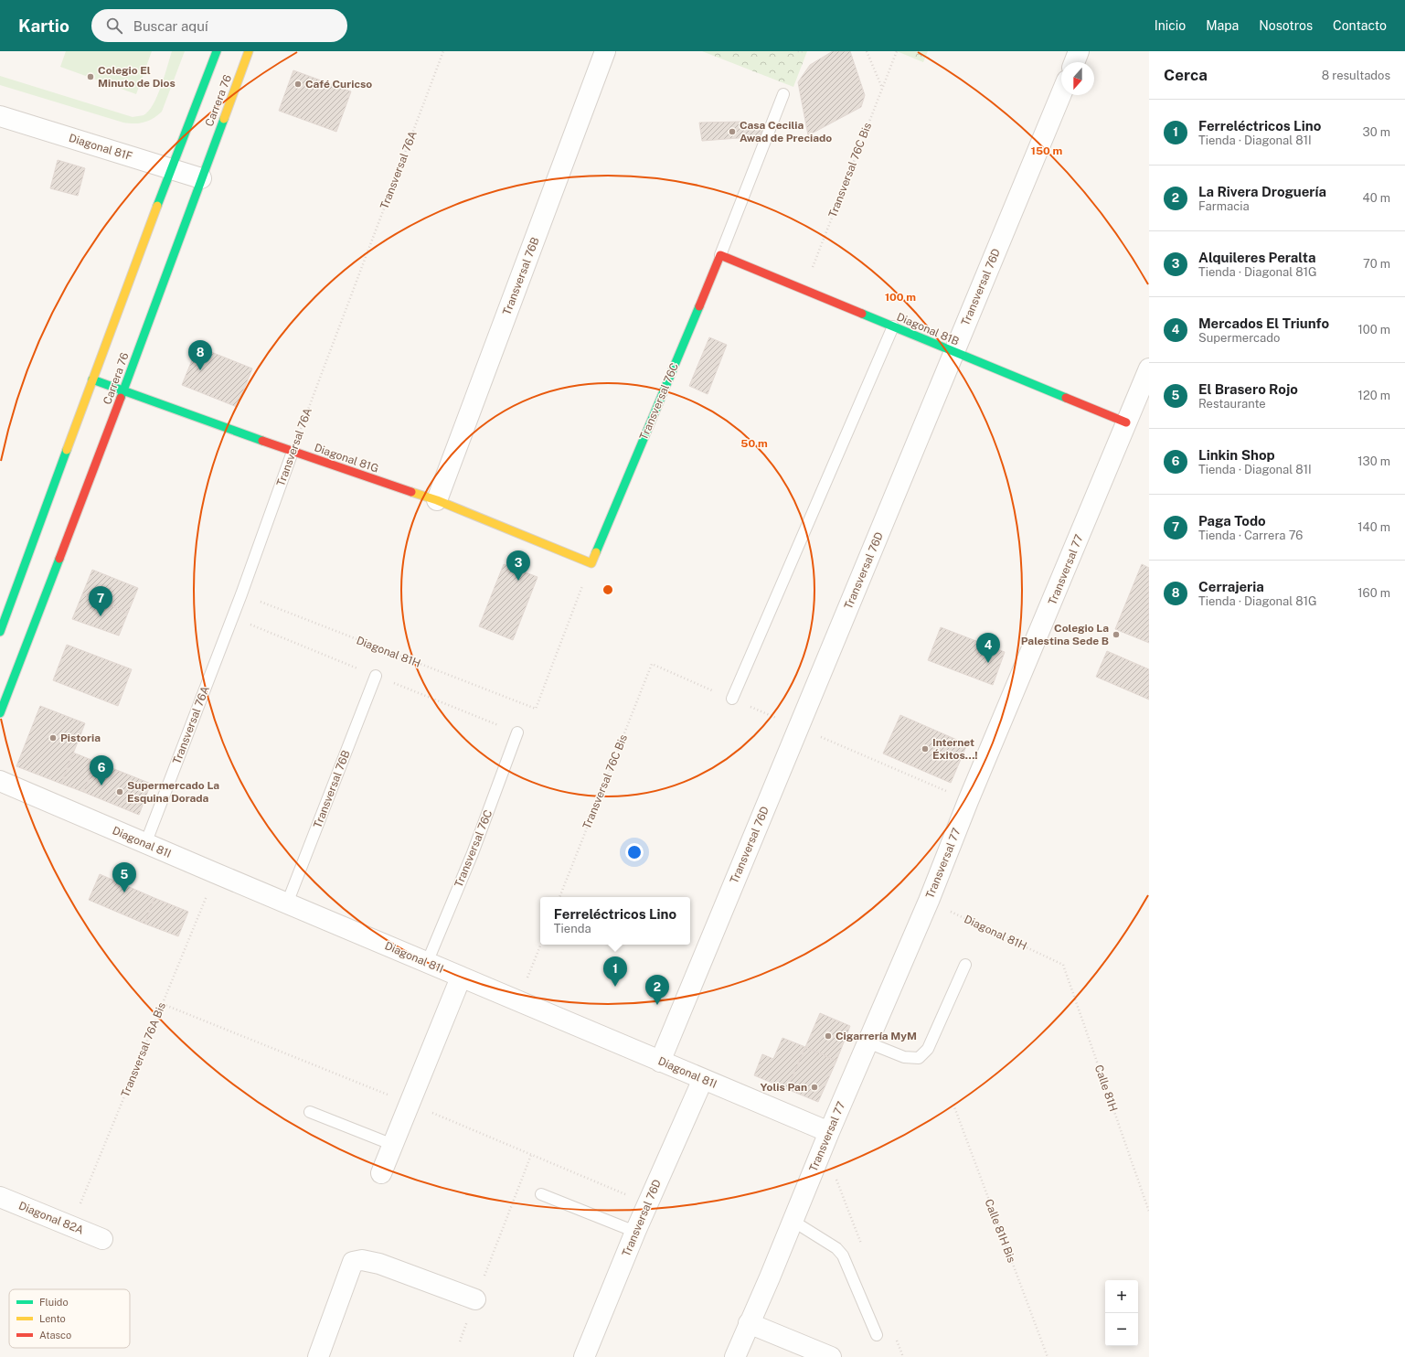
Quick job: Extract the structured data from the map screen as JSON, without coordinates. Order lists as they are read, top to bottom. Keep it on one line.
{"streets":{"main road":["Carrera 76","Diagonal 81B","Transversal 76C","Diagonal 81G"],"street":["Diagonal 81F","Transversal 76B","Transversal 76D","Transversal 77","Diagonal 81I","Diagonal 82A"],"lane":["Transversal 76A"],"path":["Transversal 76C Bis","Diagonal 81H","Transversal 76A Bis","Calle 81H","Calle 81H Bis"]},"crossings":[["Carrera 76","Diagonal 81F"],["Carrera 76","Diagonal 81G"],["Transversal 76A","Diagonal 81G"],["Transversal 76A","Diagonal 81H"],["Transversal 76A","Diagonal 81I"],["Transversal 76C Bis","Diagonal 81B"],["Transversal 76B","Diagonal 81G"],["Transversal 76B","Diagonal 81I"],["Transversal 76D","Diagonal 81B"],["Transversal 76D","Diagonal 81I"],["Diagonal 81B","Transversal 76C"],["Diagonal 81B","Transversal 77"],["Transversal 76C","Diagonal 81G"],["Transversal 76C","Diagonal 81H"],["Transversal 76C","Diagonal 81I"],["Diagonal 81G","Diagonal 81H"],["Transversal 77","Diagonal 81H"],["Transversal 77","Diagonal 81I"],["Diagonal 81H","Calle 81H"],["Diagonal 81I","Transversal 76A Bis"],["Transversal 76A Bis","Diagonal 82A"]],"places":["Colegio El Minuto de Dios","Café Curicso","Casa Cecilia Awad de Preciado","Colegio La Palestina Sede B","Pistoria","Internet Éxitos...!","Supermercado La Esquina Dorada","Cigarrería MyM","Yolis Pan"],"legend":["Fluido","Lento","Atasco"],"north":"bottom","page":{"header":"Kartio","search":"Buscar aquí","nav":["Inicio","Mapa","Nosotros","Contacto"],"heading":["Cerca","8 resultados"],"list":[{"mark":"1","name":"Ferreléctricos Lino","note":"Tienda · Diagonal 81I","value":"30 m"},{"mark":"2","name":"La Rivera Droguería","note":"Farmacia","value":"40 m"},{"mark":"3","name":"Alquileres Peralta","note":"Tienda · Diagonal 81G","value":"70 m"},{"mark":"4","name":"Mercados El Triunfo","note":"Supermercado","value":"100 m"},{"mark":"5","name":"El Brasero Rojo","note":"Restaurante","value":"120 m"},{"mark":"6","name":"Linkin Shop","note":"Tienda · Diagonal 81I","value":"130 m"},{"mark":"7","name":"Paga Todo","note":"Tienda · Carrera 76","value":"140 m"},{"mark":"8","name":"Cerrajeria","note":"Tienda · Diagonal 81G","value":"160 m"}],"pins":["8","3","7","4","6","5","1","2"],"popup":["Ferreléctricos Lino","Tienda"],"map_buttons":["+","−"]},"rings":["150 m","100 m","50 m"]}
